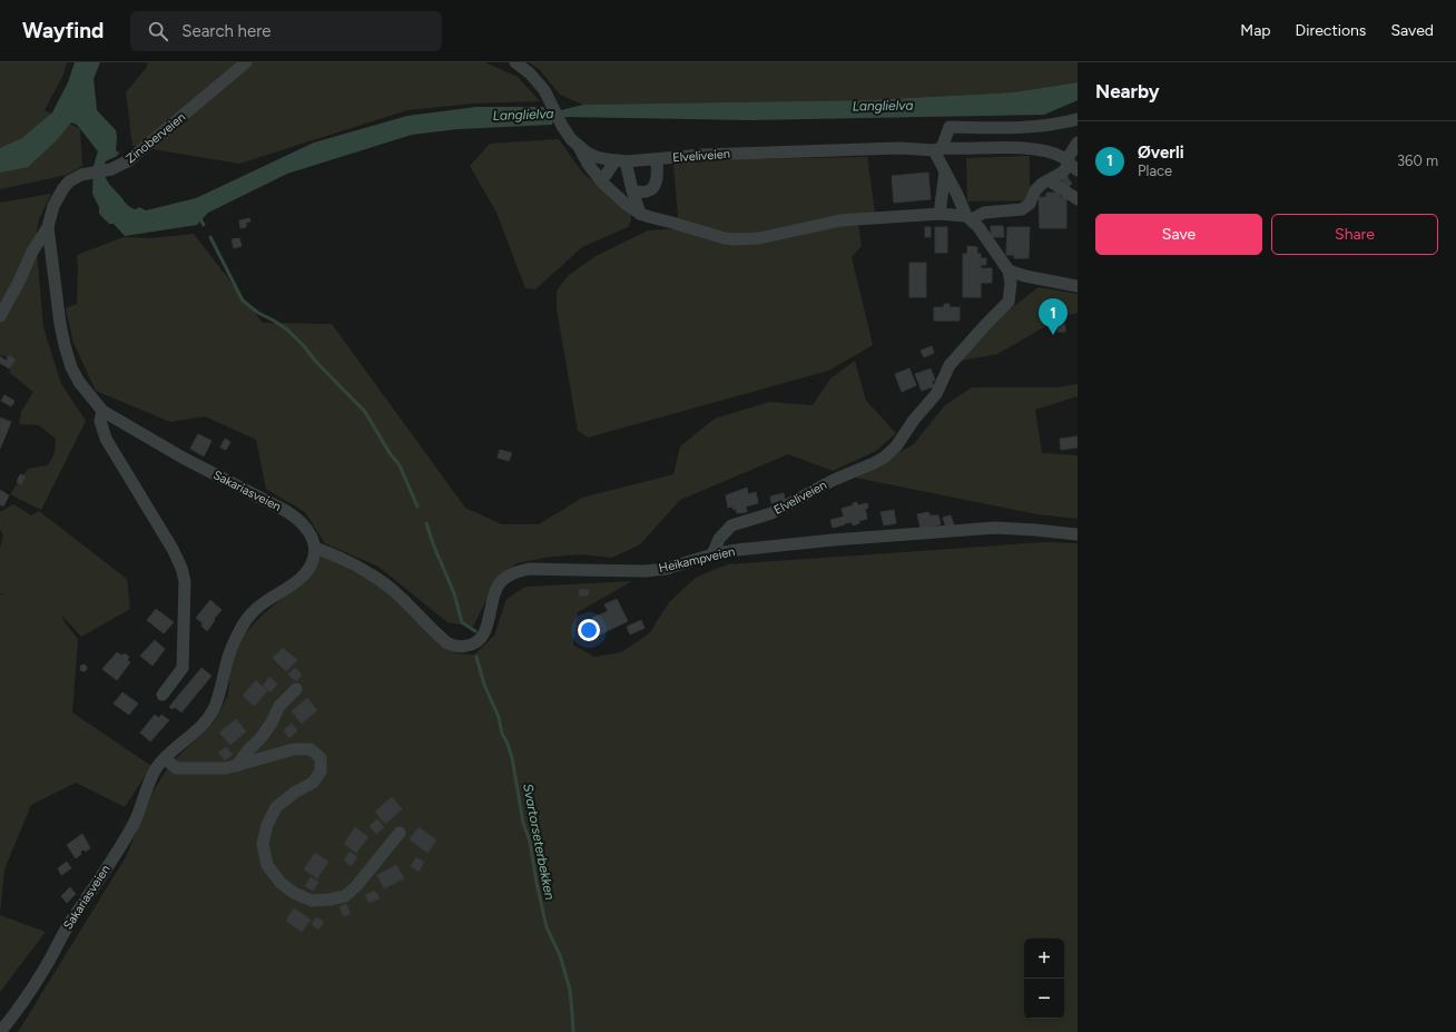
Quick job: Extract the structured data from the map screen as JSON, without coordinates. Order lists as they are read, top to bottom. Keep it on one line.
{"streets":{"street":["Zinoberveien","Elveliveien","Sakariasveien","Heikampveien"]},"crossings":[["Zinoberveien","Sakariasveien"],["Elveliveien","Heikampveien"],["Sakariasveien","Heikampveien"]],"water":["Langlielva","Svartorseterbekken"],"page":{"header":"Wayfind","search":"Search here","nav":["Map","Directions","Saved"],"heading":"Nearby","list":[{"mark":"1","name":"Øverli","note":"Place","value":"360 m"}],"buttons":["Save","Share"],"pins":"1","map_buttons":["+","−"]}}
